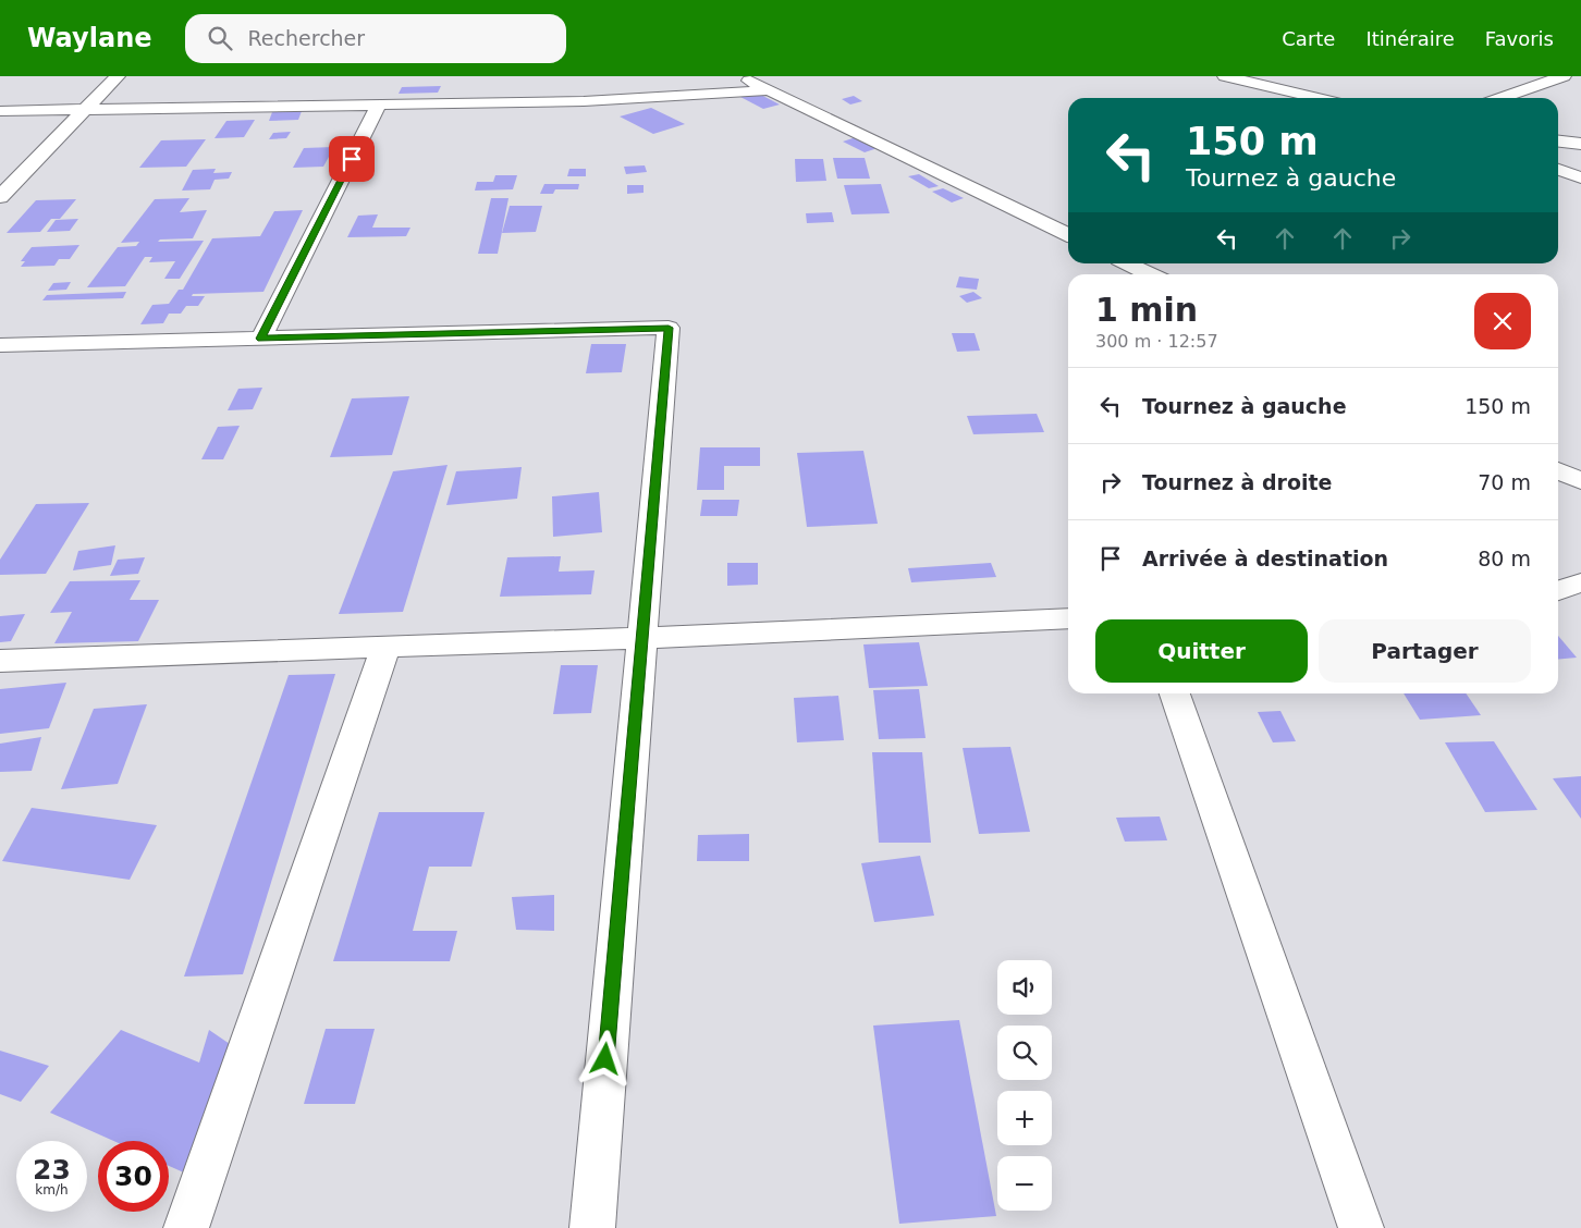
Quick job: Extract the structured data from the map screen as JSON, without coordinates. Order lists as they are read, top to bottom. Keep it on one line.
{"page":{"header":"Waylane","search":"Rechercher","nav":["Carte","Itinéraire","Favoris"],"turn":["150 m","Tournez à gauche"],"heading":["1 min","300 m · 12:57"],"list":[{"name":"Tournez à gauche","value":"150 m"},{"name":"Tournez à droite","value":"70 m"},{"name":"Arrivée à destination","value":"80 m"}],"buttons":["Quitter","Partager"],"map_buttons":["+","−"],"speed":"23 km/h","limit":"30"}}
